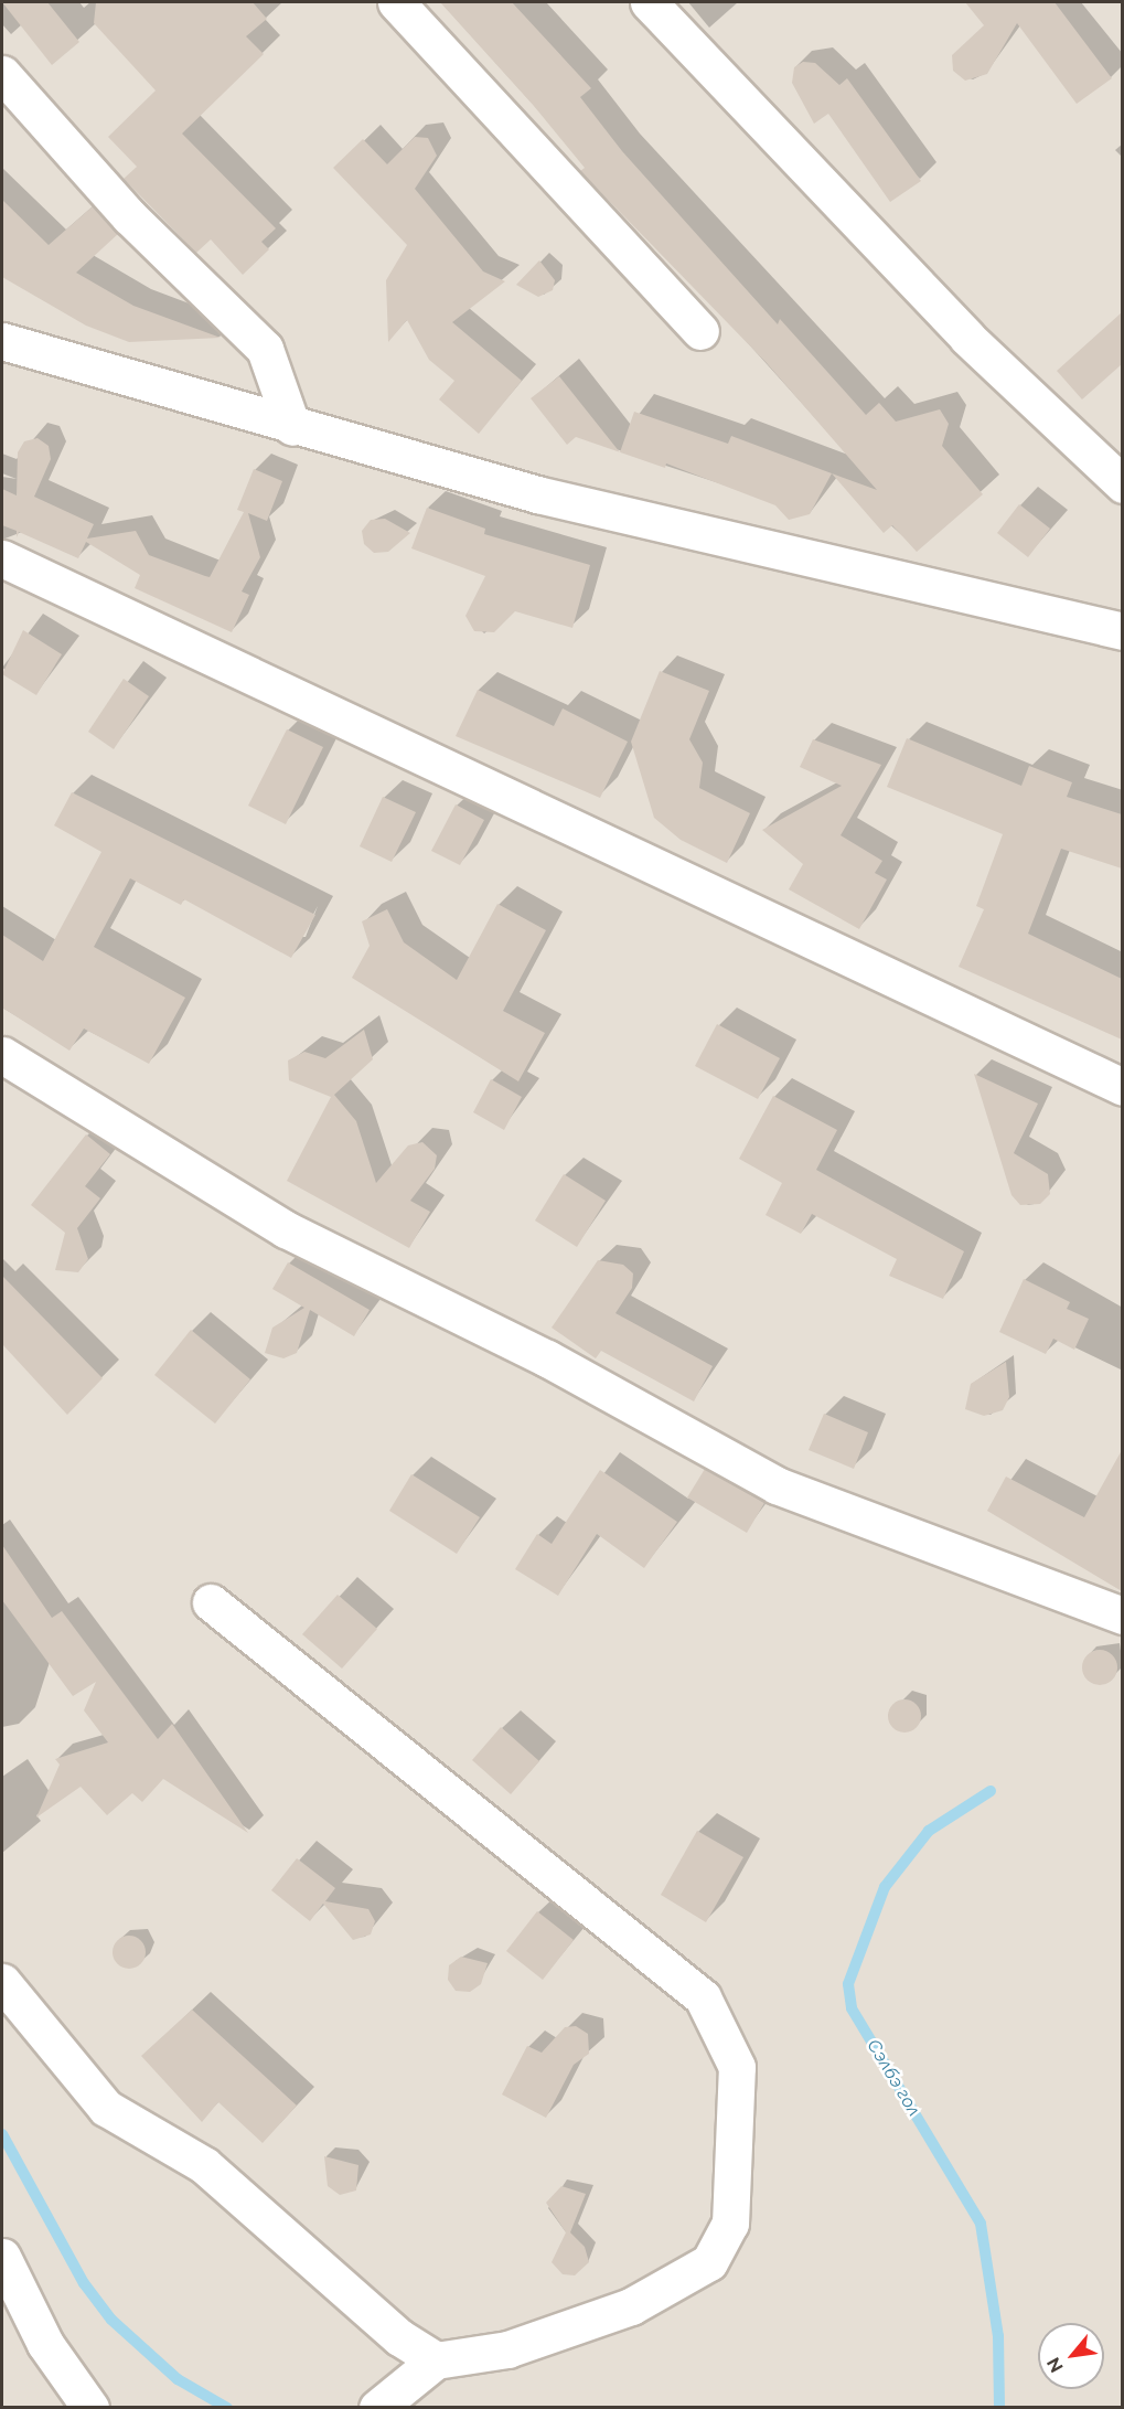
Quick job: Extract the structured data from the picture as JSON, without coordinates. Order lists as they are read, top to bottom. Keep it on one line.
{"water":["Сэлбэ гол"],"north":"bottom left"}
